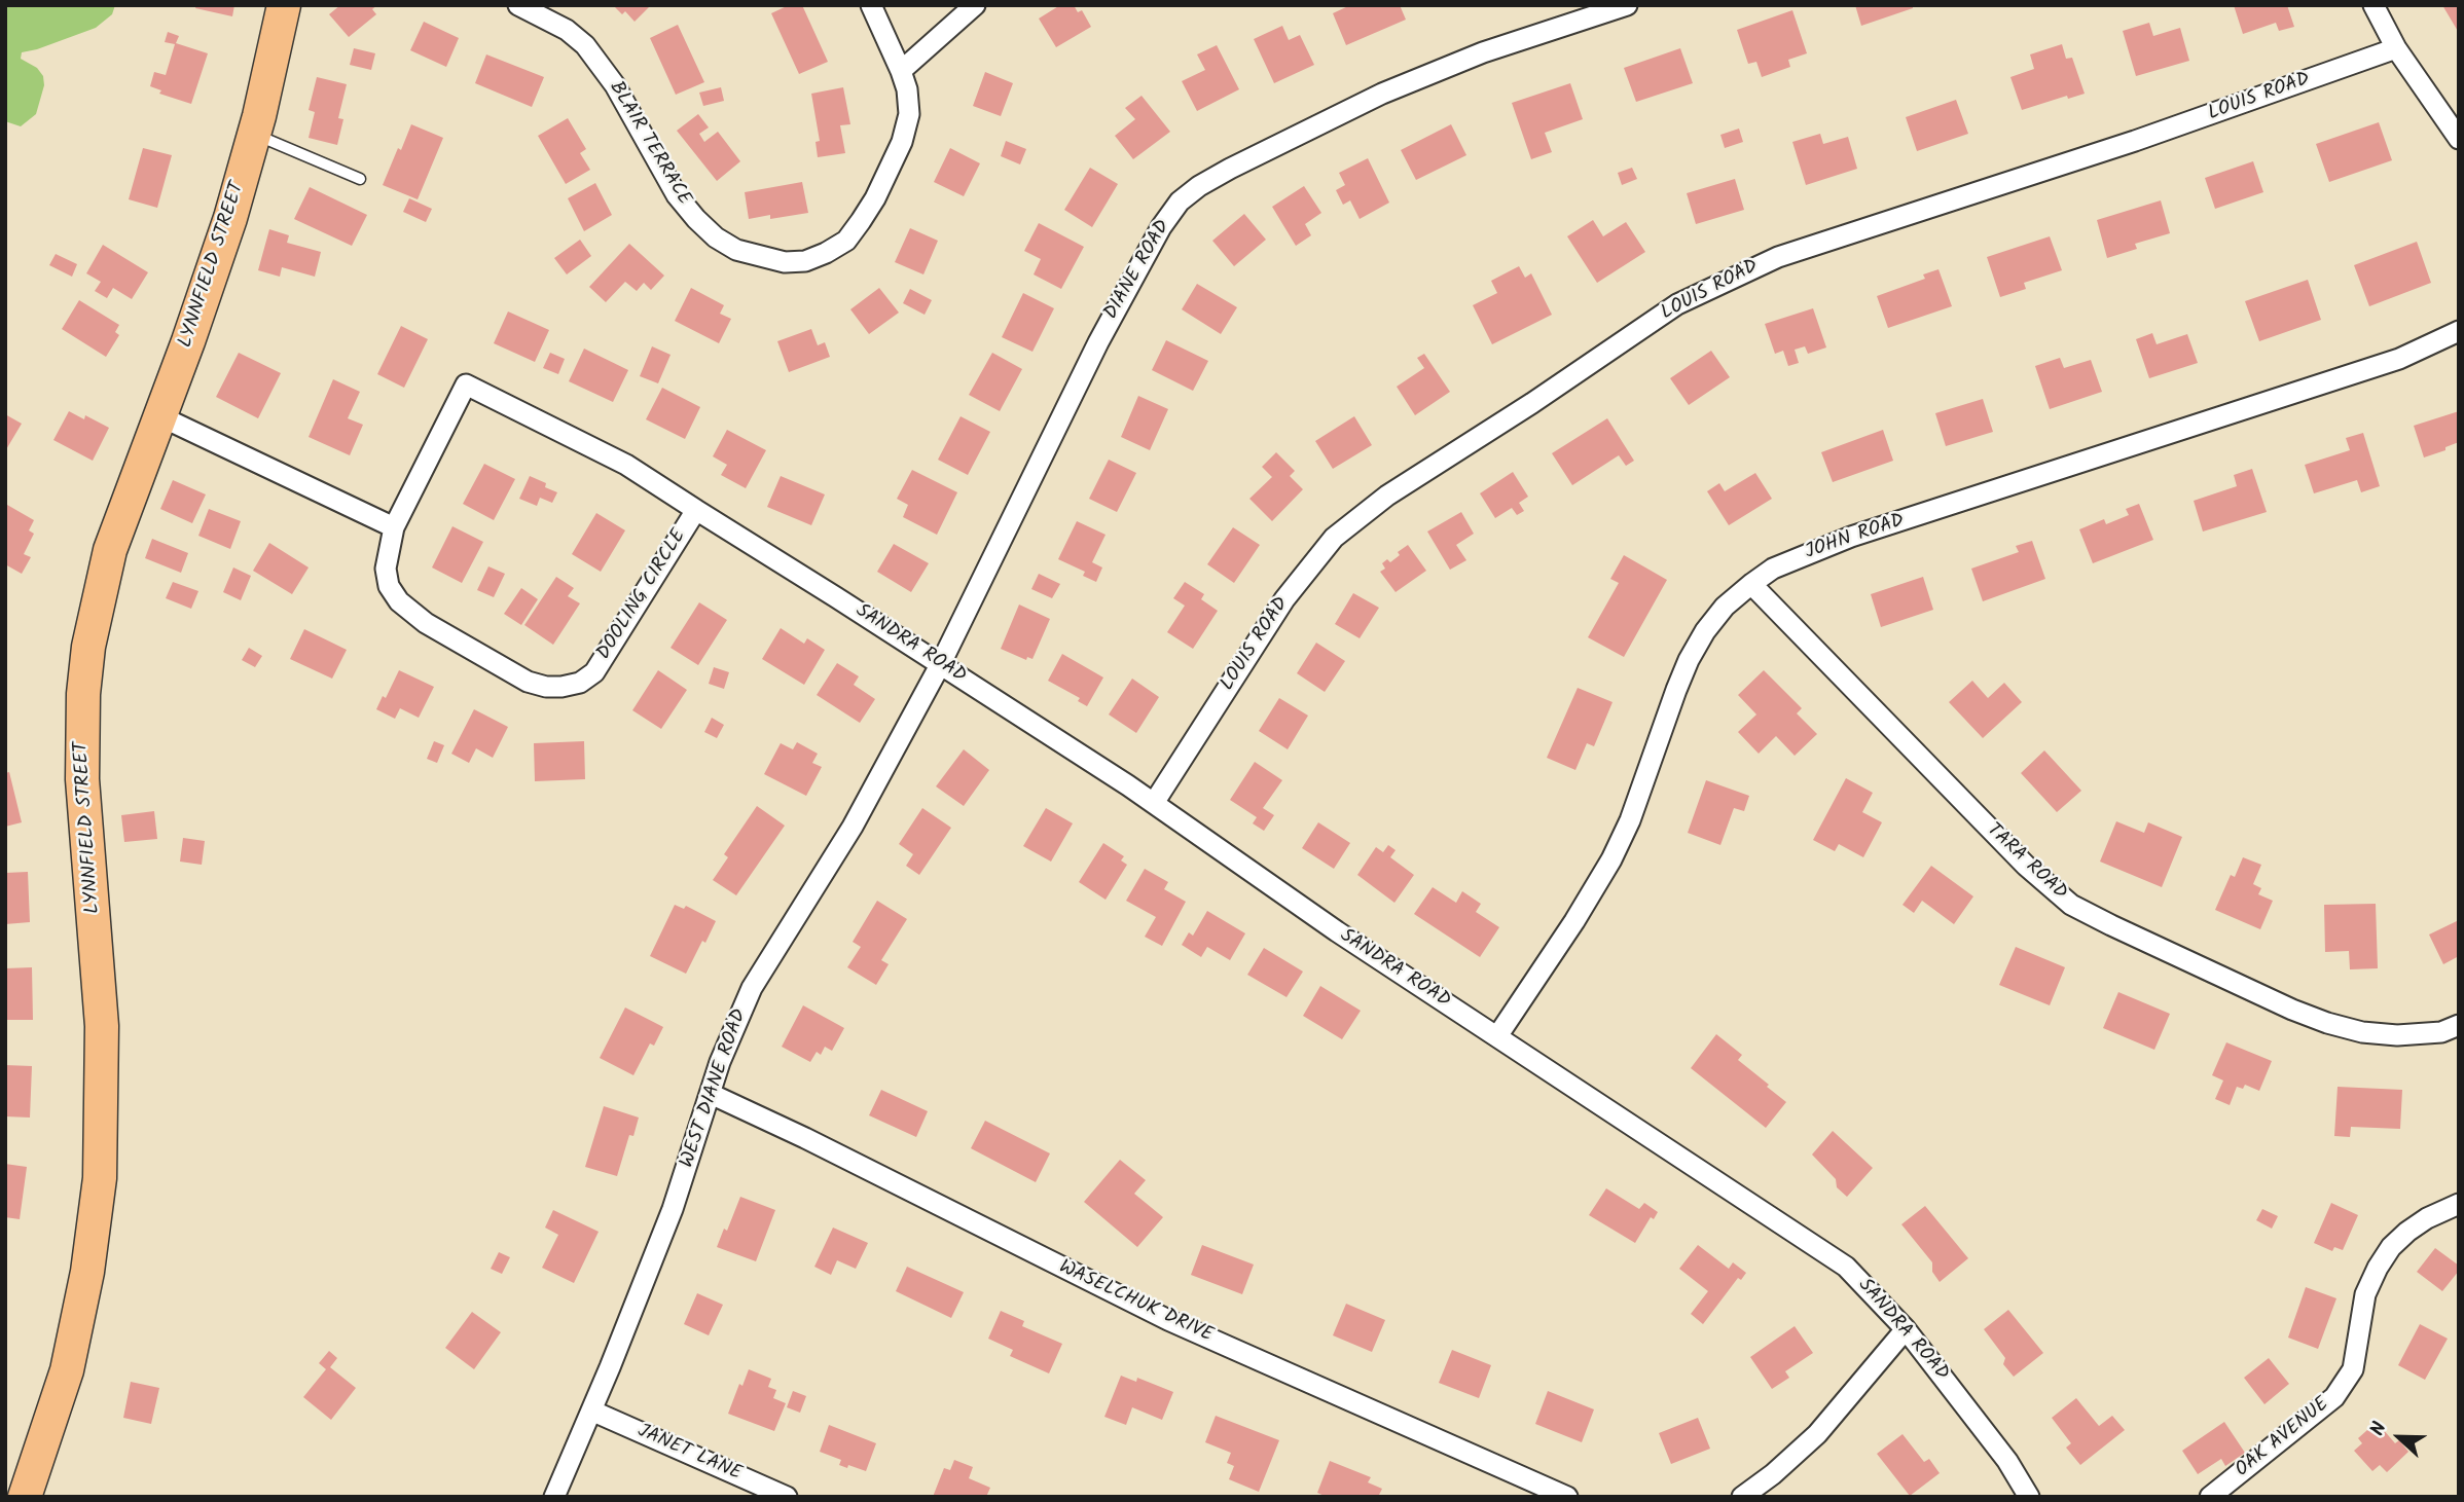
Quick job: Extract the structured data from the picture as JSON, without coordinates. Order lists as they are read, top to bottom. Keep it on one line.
{"streets":{"main road":["LYNNFIELD STREET"],"street":["LOUIS ROAD","BLAIR TERRACE","DIANE ROAD","JOHN ROAD","DOOLING CIRCLE","SANDRA ROAD","TARA ROAD","WEST DIANE ROAD","WASELCHUK DRIVE","OAK AVENUE","JANET LANE"]},"crossings":[["LOUIS ROAD","SANDRA ROAD"],["DIANE ROAD","SANDRA ROAD"],["DIANE ROAD","WEST DIANE ROAD"],["JOHN ROAD","SANDRA ROAD"],["JOHN ROAD","TARA ROAD"],["DOOLING CIRCLE","SANDRA ROAD"],["SANDRA ROAD","WEST DIANE ROAD"],["WEST DIANE ROAD","WASELCHUK DRIVE"],["WEST DIANE ROAD","JANET LANE"]],"north":"left"}
